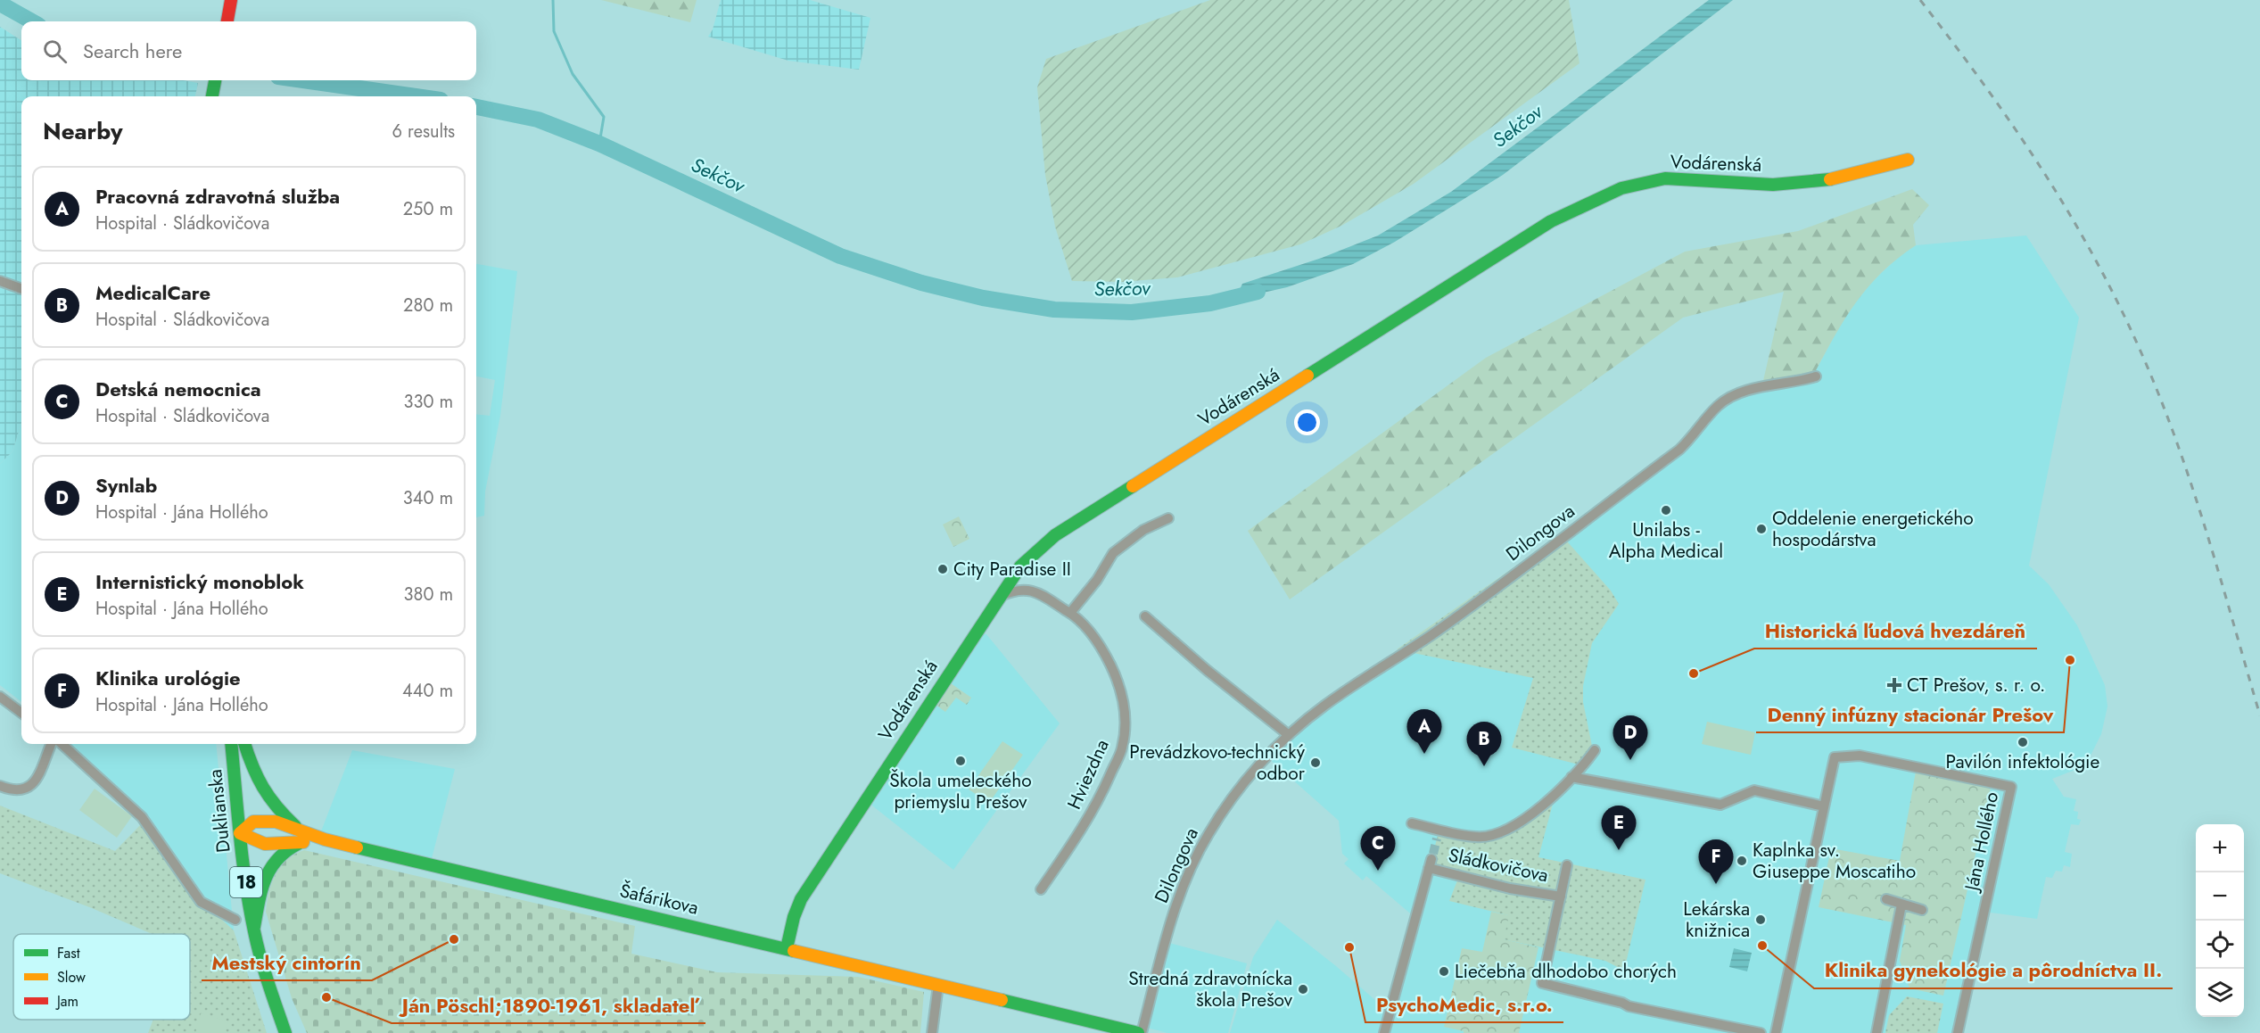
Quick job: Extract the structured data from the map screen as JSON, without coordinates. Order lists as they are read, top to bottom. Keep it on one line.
{"streets":{"street":["Vodárenská","Dilongova","Hviezdna","Duklianska","Jána Hollého","Sládkovičova","18","Šafárikova"]},"crossings":[["Vodárenská","Hviezdna"],["Vodárenská","Šafárikova"],["Duklianska","Šafárikova"]],"water":["Sekčov"],"places":{"other":["Unilabs - Alpha Medical","Oddelenie energetického hospodárstva","City Paradise II","Denný infúzny stacionár Prešov","Historická ľudová hvezdáreň","Pavilón infektológie","Škola umeleckého priemyslu Prešov","Prevádzkovo‑technický odbor","Kaplnka sv. Giuseppe Moscatiho","Lekárska knižnica","Mestský cintorín","Klinika gynekológie a pôrodníctva II.","PsychoMedic, s.r.o.","Liečebňa dlhodobo chorých","Stredná zdravotnícka škola Prešov","Ján Pöschl;1890-1961, skladateľ"],"health":["CT Prešov, s. r. o."]},"legend":["Fast","Slow","Jam"],"page":{"search":"Search here","heading":["Nearby","6 results"],"list":[{"mark":"A","name":"Pracovná zdravotná služba","note":"Hospital · Sládkovičova","value":"250 m"},{"mark":"B","name":"MedicalCare","note":"Hospital · Sládkovičova","value":"280 m"},{"mark":"C","name":"Detská nemocnica","note":"Hospital · Sládkovičova","value":"330 m"},{"mark":"D","name":"Synlab","note":"Hospital · Jána Hollého","value":"340 m"},{"mark":"E","name":"Internistický monoblok","note":"Hospital · Jána Hollého","value":"380 m"},{"mark":"F","name":"Klinika urológie","note":"Hospital · Jána Hollého","value":"440 m"}],"pins":["A","D","B","E","C","F"],"map_buttons":["+","−"]}}
